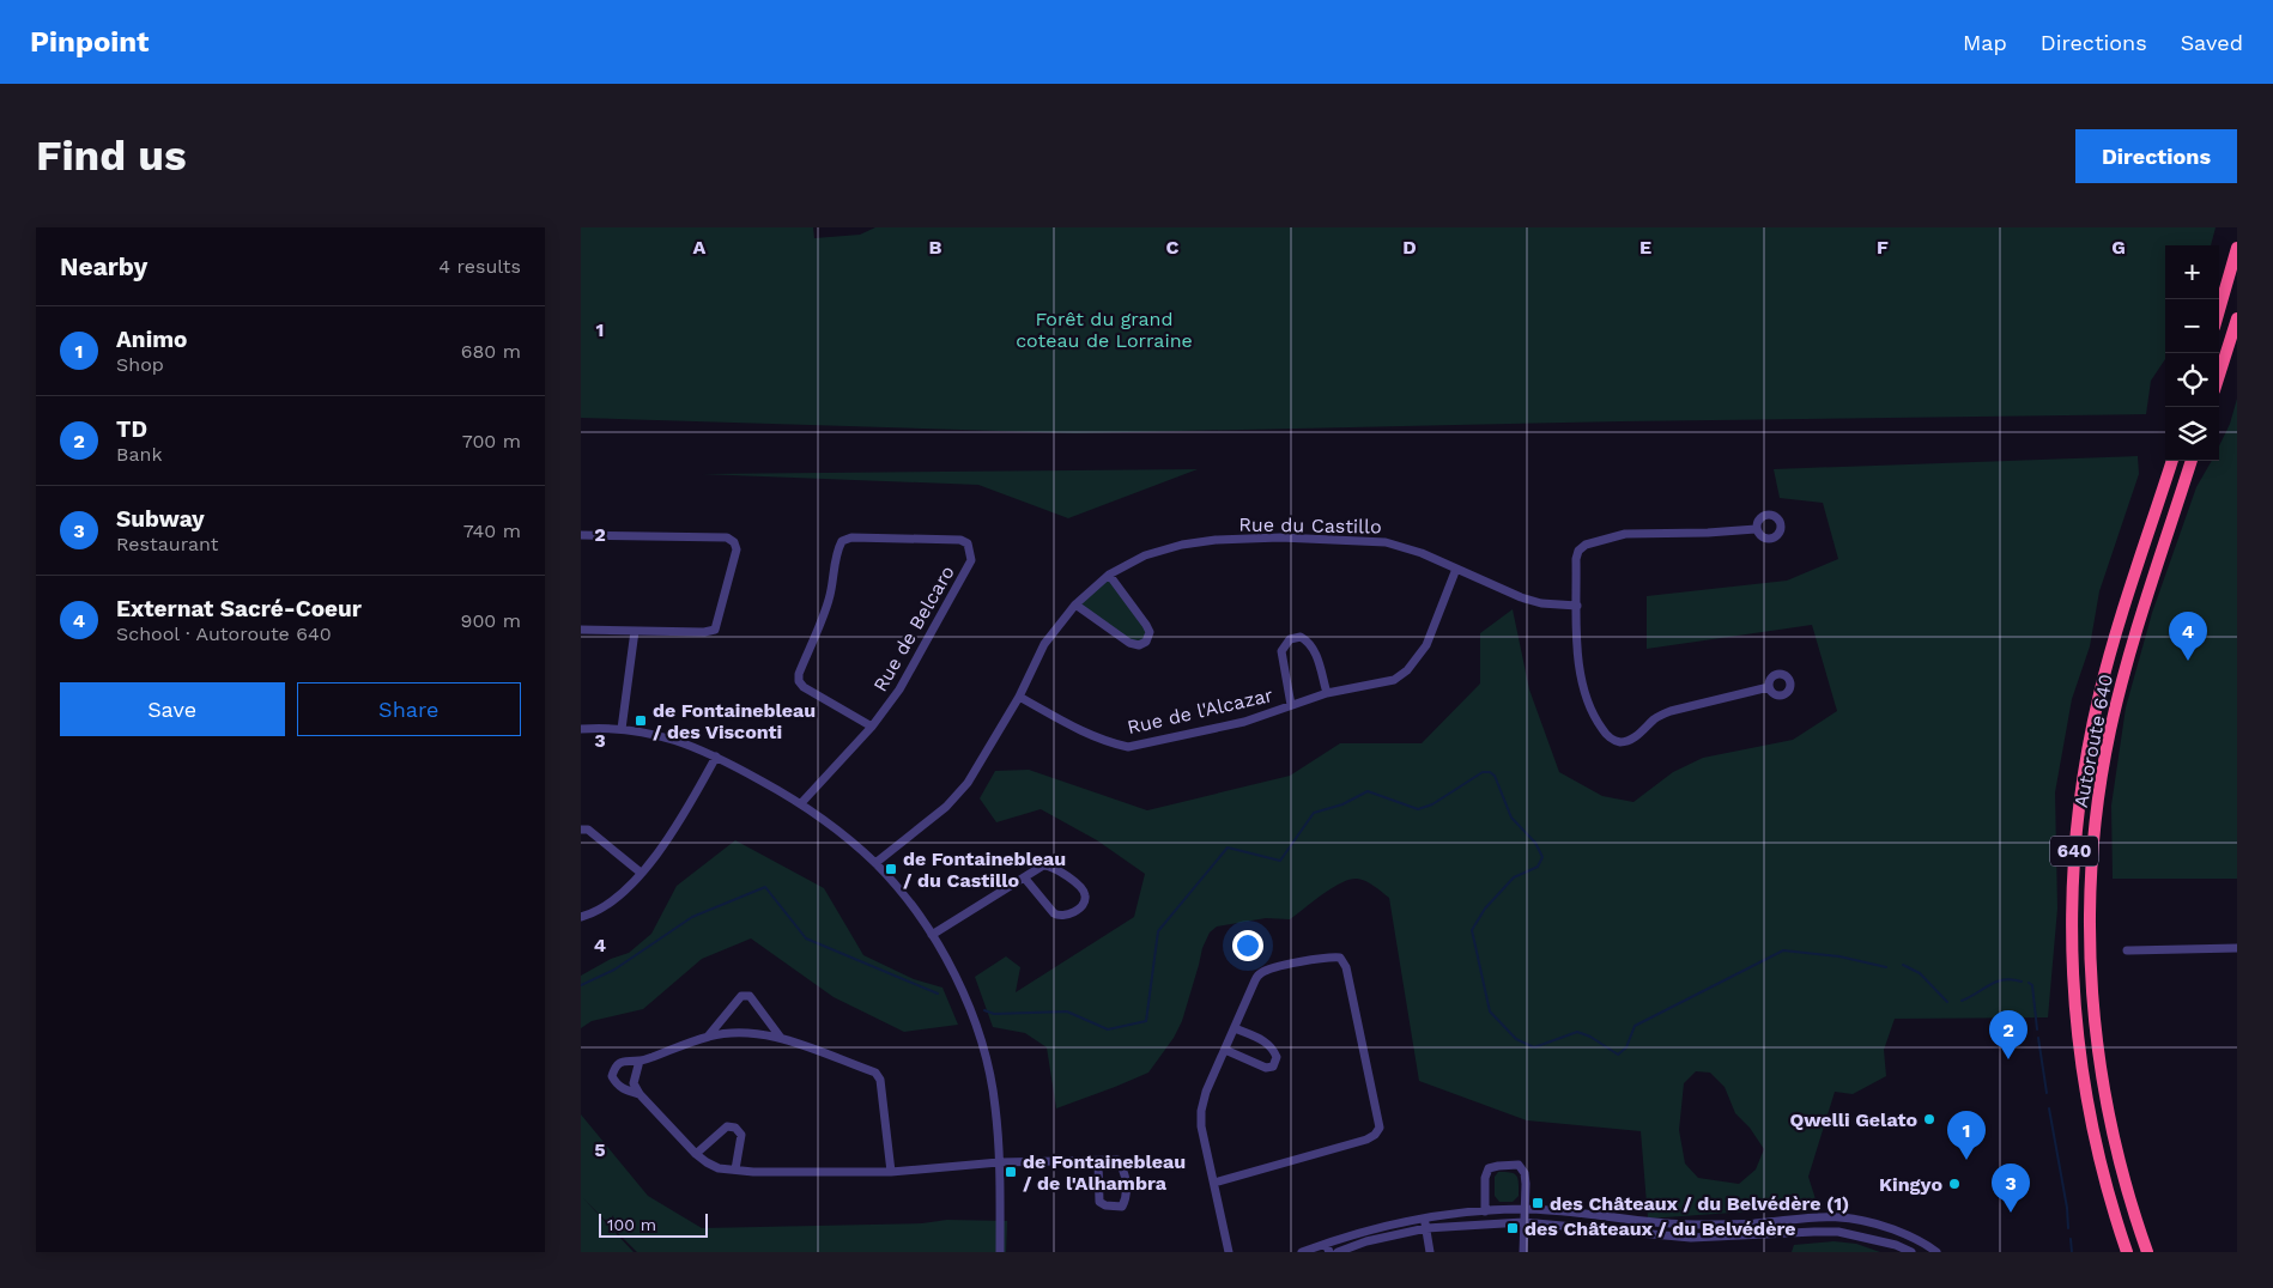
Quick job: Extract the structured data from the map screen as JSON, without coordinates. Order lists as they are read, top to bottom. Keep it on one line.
{"streets":{"highway":["Autoroute 640","640"],"street":["Rue du Castillo","Rue de Belcaro","Rue de l'Alcazar"]},"crossings":[["Rue du Castillo","Rue de l'Alcazar"]],"parks":["Forêt du grand coteau de Lorraine"],"places":{"transit":["de Fontainebleau / des Visconti","de Fontainebleau / du Castillo","de Fontainebleau / de l'Alhambra","des Châteaux / du Belvédère (1)","des Châteaux / du Belvédère"],"other":["Qwelli Gelato","Kingyo"]},"scale_bar":"100 m","page":{"header":"Pinpoint","nav":["Map","Directions","Saved"],"buttons":["Directions",["Save","Share"]],"title":"Find us","heading":["Nearby","4 results"],"map_buttons":["+","−"],"list":[{"mark":"1","name":"Animo","note":"Shop","value":"680 m"},{"mark":"2","name":"TD","note":"Bank","value":"700 m"},{"mark":"3","name":"Subway","note":"Restaurant","value":"740 m"},{"mark":"4","name":"Externat Sacré-Coeur","note":"School · Autoroute 640","value":"900 m"}],"pins":["4","2","1","3"],"scale":"100 m"},"grid":{"columns":["A","B","C","D","E","F","G"],"rows":["1","2","3","4","5"]}}
